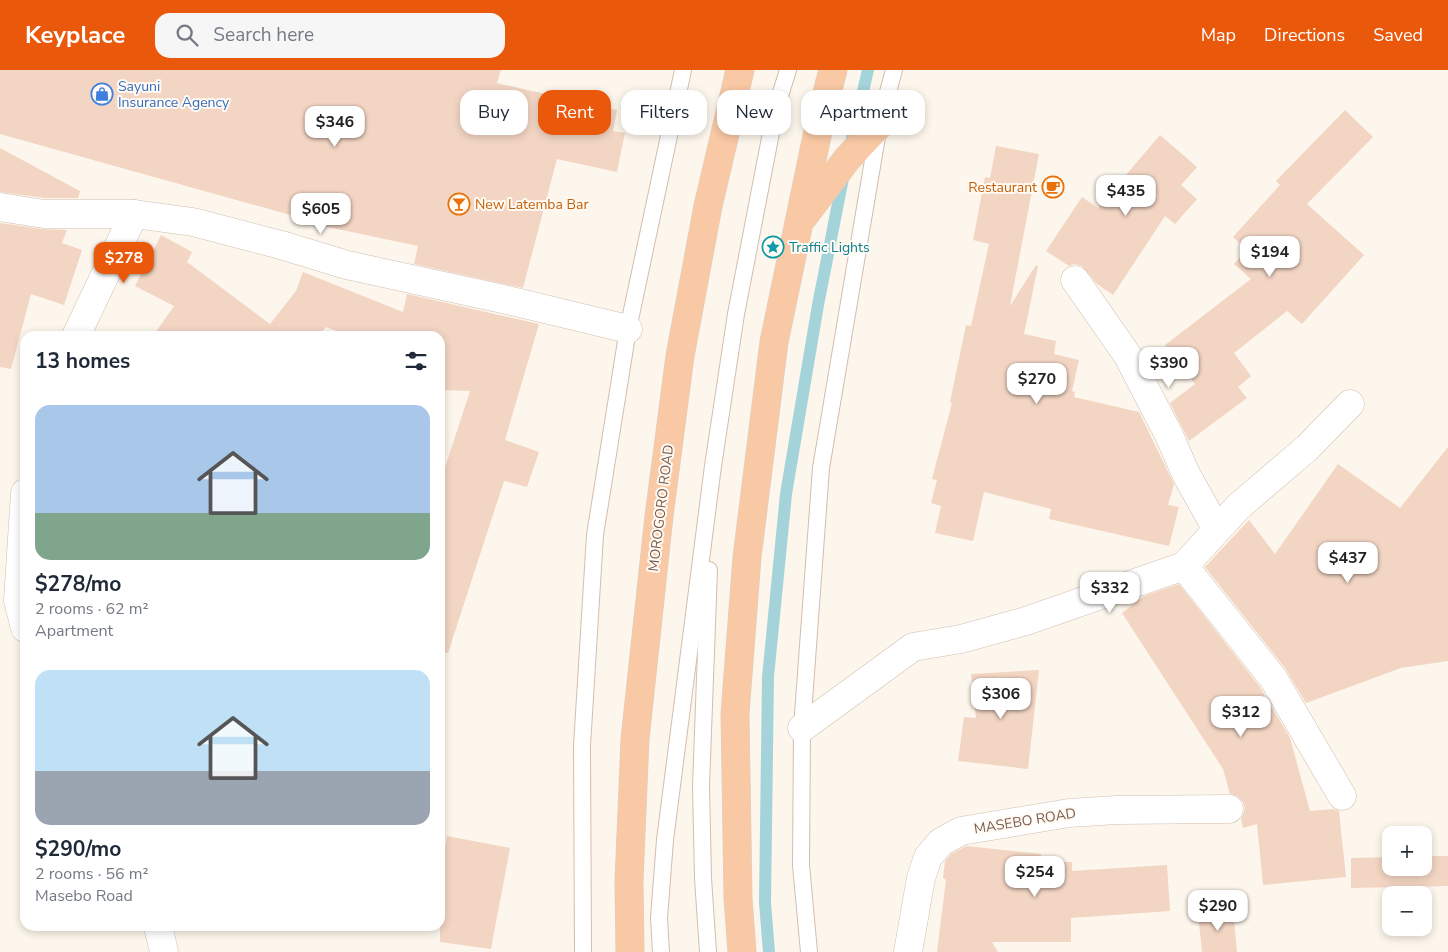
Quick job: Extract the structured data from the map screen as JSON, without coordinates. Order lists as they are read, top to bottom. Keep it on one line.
{"streets":{"highway":["MOROGORO ROAD"],"street":["MASEBO ROAD"]},"places":{"shop":["Sayuni Insurance Agency"],"cafe":["Restaurant"],"bar":["New Latemba Bar"],"place":["Traffic Lights"]},"page":{"header":"Keyplace","search":"Search here","nav":["Map","Directions","Saved"],"chip":["Buy","Rent","Filters","New","Apartment"],"price":["$346","$435","$605","$194","$278","$390","$270","$437","$332","$306","$312","$254","$290"],"heading":"13 homes","list":[{"name":"$278/mo","note":"2 rooms · 62 m² · Apartment"},{"name":"$290/mo","note":"2 rooms · 56 m² · Masebo Road"}],"map_buttons":["+","−"]}}
